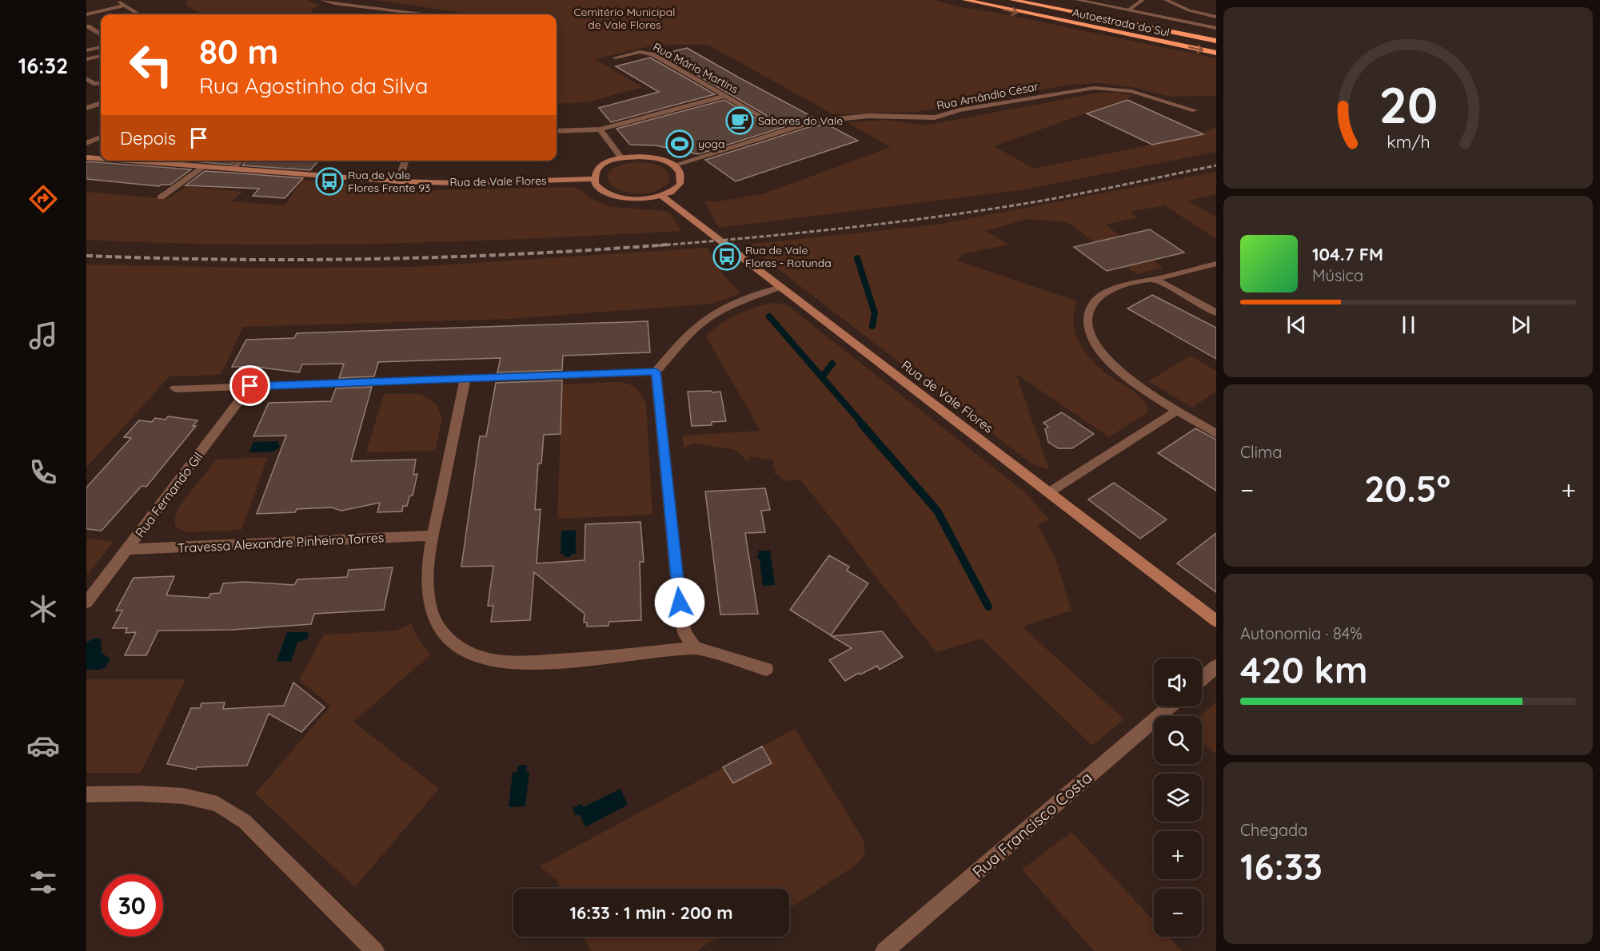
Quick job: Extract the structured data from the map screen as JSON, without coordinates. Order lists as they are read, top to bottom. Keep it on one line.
{"streets":{"highway":["Autoestrada do Sul"],"street":["Rua Mário Martins","Rua Amândio César","Rua de Vale Flores","Rua Fernando Gil","Travessa Alexandre Pinheiro Torres","Rua Francisco Costa"]},"crossings":[["Rua Fernando Gil","Travessa Alexandre Pinheiro Torres"]],"parks":["Cemitério Municipal de Vale Flores"],"places":{"cafe":["Sabores do Vale"],"sports":["yoga"],"bus stop":["Rua de Vale Flores Frente 93","Rua de Vale Flores - Rotunda"]},"page":{"tabs":"16:32","turn":["80 m","Rua Agostinho da Silva"],"then":"Depois","song":["104.7 FM","Música"],"tile":["Clima",["Autonomia · 84%","420 km"],["Chegada","16:33"]],"heat":["−","20.5°","+"],"map_buttons":["+","−"],"limit":"30","trip":"16:33 · 1 min · 200 m","gauge":["20","km/h"]}}
